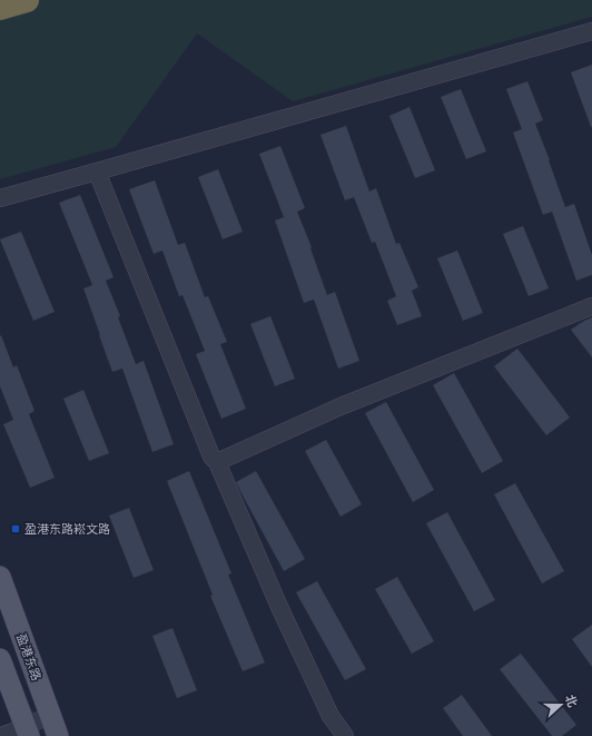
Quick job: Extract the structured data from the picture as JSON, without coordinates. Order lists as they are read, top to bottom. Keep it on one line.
{"streets":{"main road":["盈港东路"]},"places":{"transit":["盈港东路崧文路"]},"north":"right"}
